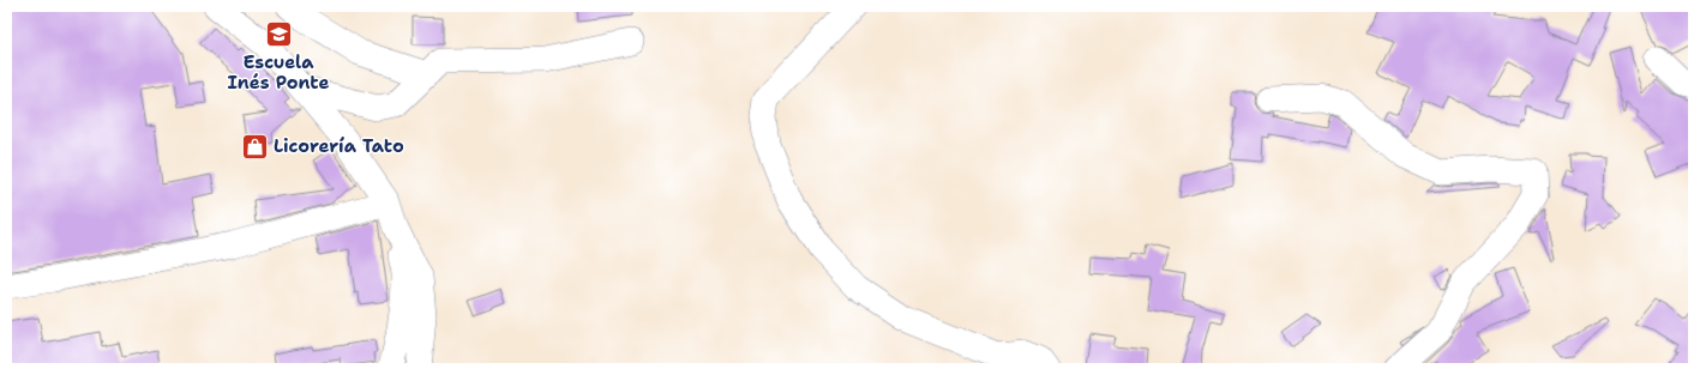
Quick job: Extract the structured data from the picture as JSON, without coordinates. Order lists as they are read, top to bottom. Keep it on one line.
{"places":{"school or university":["Escuela Inés Ponte"],"shop":["Licorería Tato"]}}
